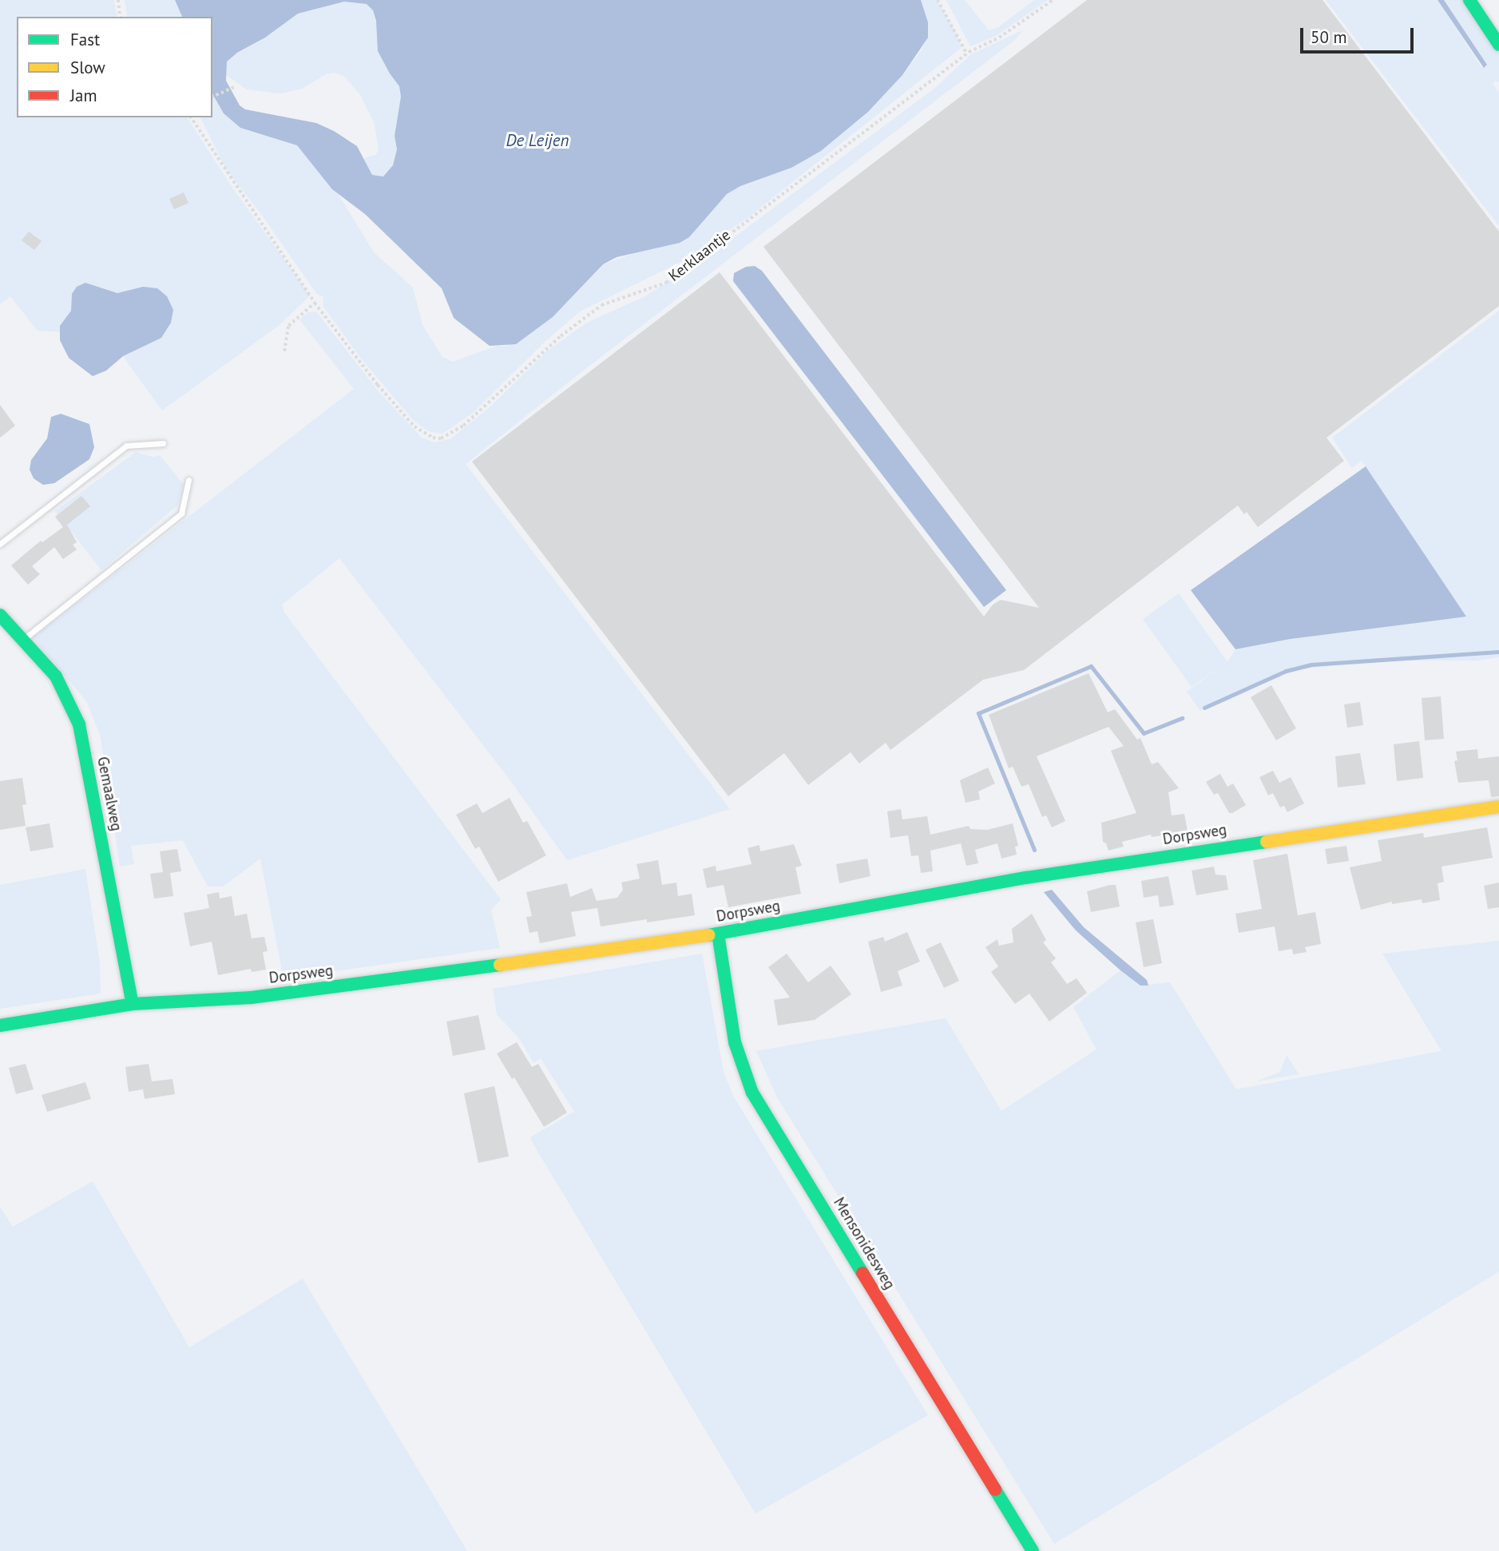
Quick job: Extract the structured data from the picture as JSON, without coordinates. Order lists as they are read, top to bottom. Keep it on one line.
{"streets":{"street":["Gemaalweg","Dorpsweg","Mensonidesweg"],"path":["Kerklaantje"]},"crossings":[["Gemaalweg","Dorpsweg"],["Dorpsweg","Mensonidesweg"]],"water":["De Leijen"],"legend":["Fast","Slow","Jam"],"scale_bar":"50 m"}
